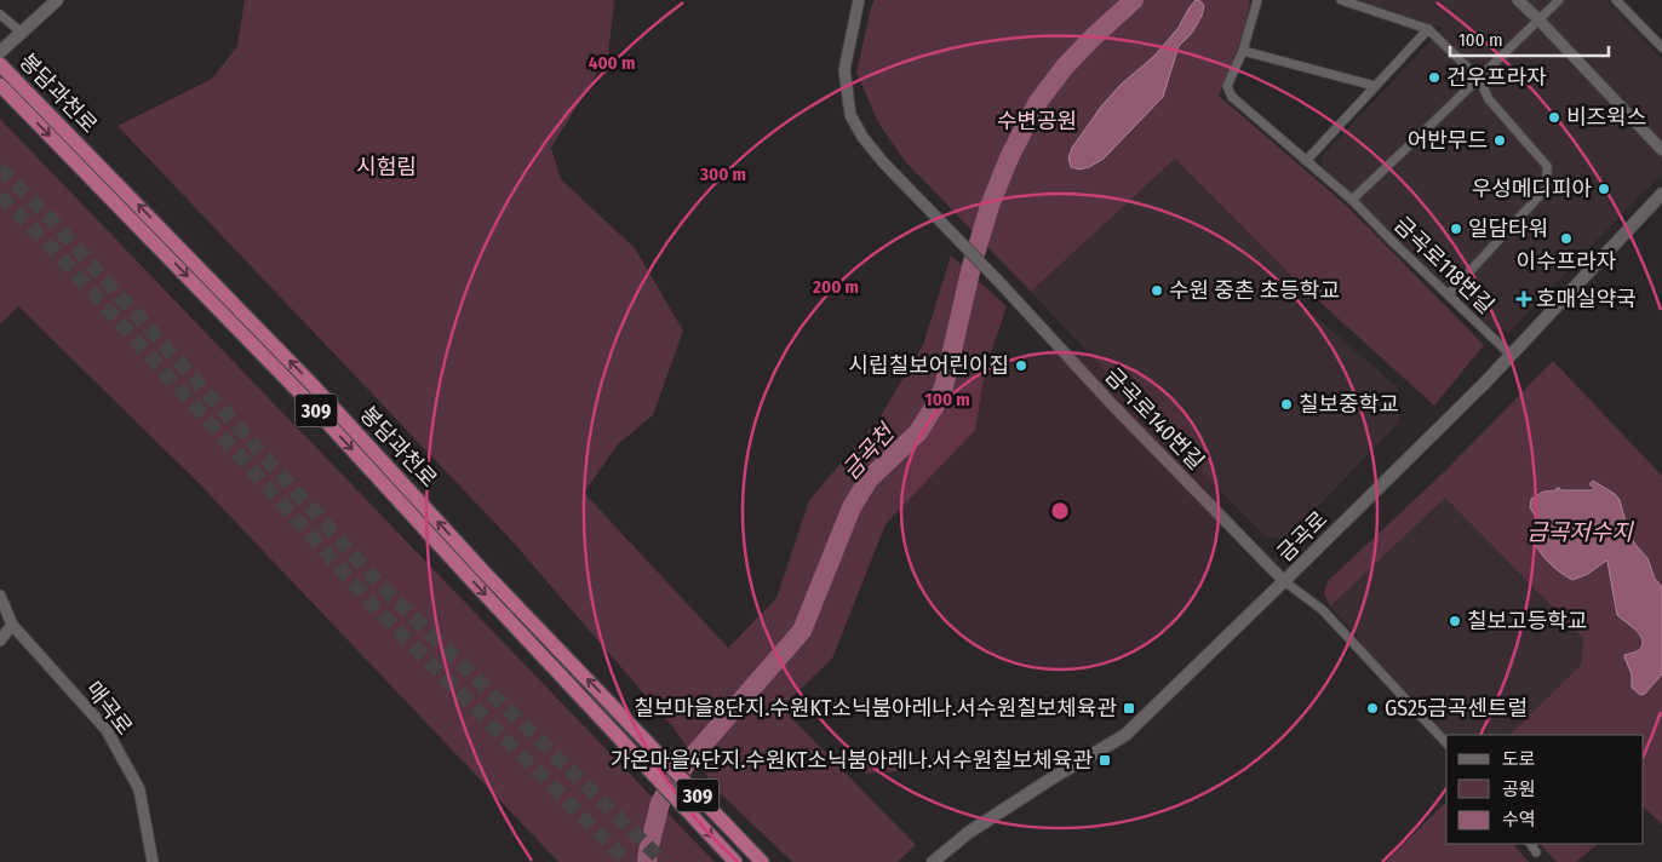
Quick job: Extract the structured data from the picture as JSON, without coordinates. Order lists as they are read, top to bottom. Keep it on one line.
{"streets":{"highway":["봉담과천로","309"],"main road":["금곡로"],"street":["금곡로118번길","금곡로140번길","매곡로"]},"crossings":[["금곡로118번길","금곡로"],["금곡로140번길","금곡로"]],"water":["금곡천","금곡저수지"],"parks":["수변공원","시험림"],"places":{"other":["건우프라자","비즈윅스","어반무드","우성메디피아","일담타워","이수프라자","수원 중촌 초등학교","시립칠보어린이집","칠보중학교","칠보고등학교","GS25금곡센트럴"],"health":["호매실약국"],"transit":["칠보마을8단지.수원KT소닉붐아레나.서수원칠보체육관","가온마을4단지.수원KT소닉붐아레나.서수원칠보체육관"]},"legend":["도로","공원","수역"],"scale_bar":"100 m","rings":["400 m","300 m","200 m","100 m"]}
